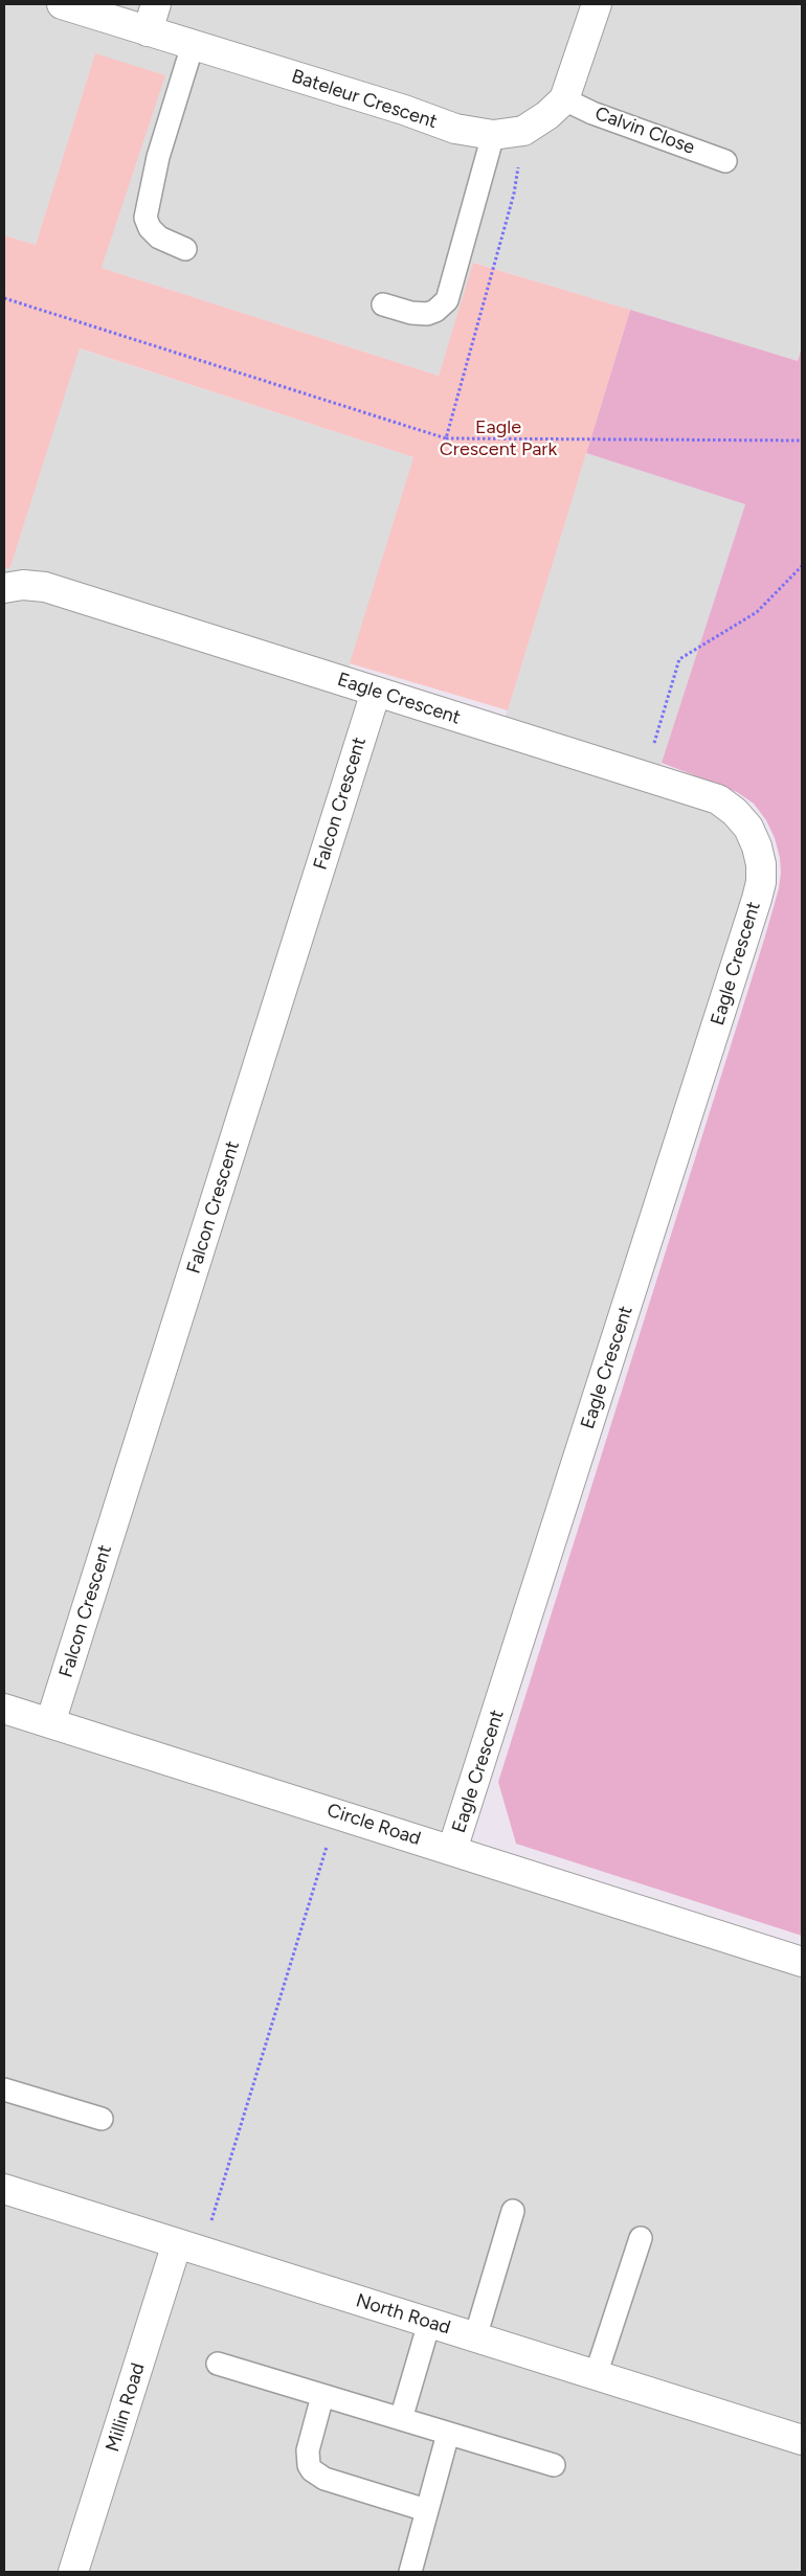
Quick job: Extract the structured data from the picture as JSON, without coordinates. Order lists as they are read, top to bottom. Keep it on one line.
{"streets":{"street":["Bateleur Crescent","Eagle Crescent","Falcon Crescent","Circle Road","North Road","Millin Road"],"lane":["Calvin Close"]},"crossings":[["Bateleur Crescent","Calvin Close"],["Eagle Crescent","Falcon Crescent"],["Eagle Crescent","Circle Road"],["Falcon Crescent","Circle Road"],["North Road","Millin Road"]],"parks":["Eagle Crescent Park"]}
